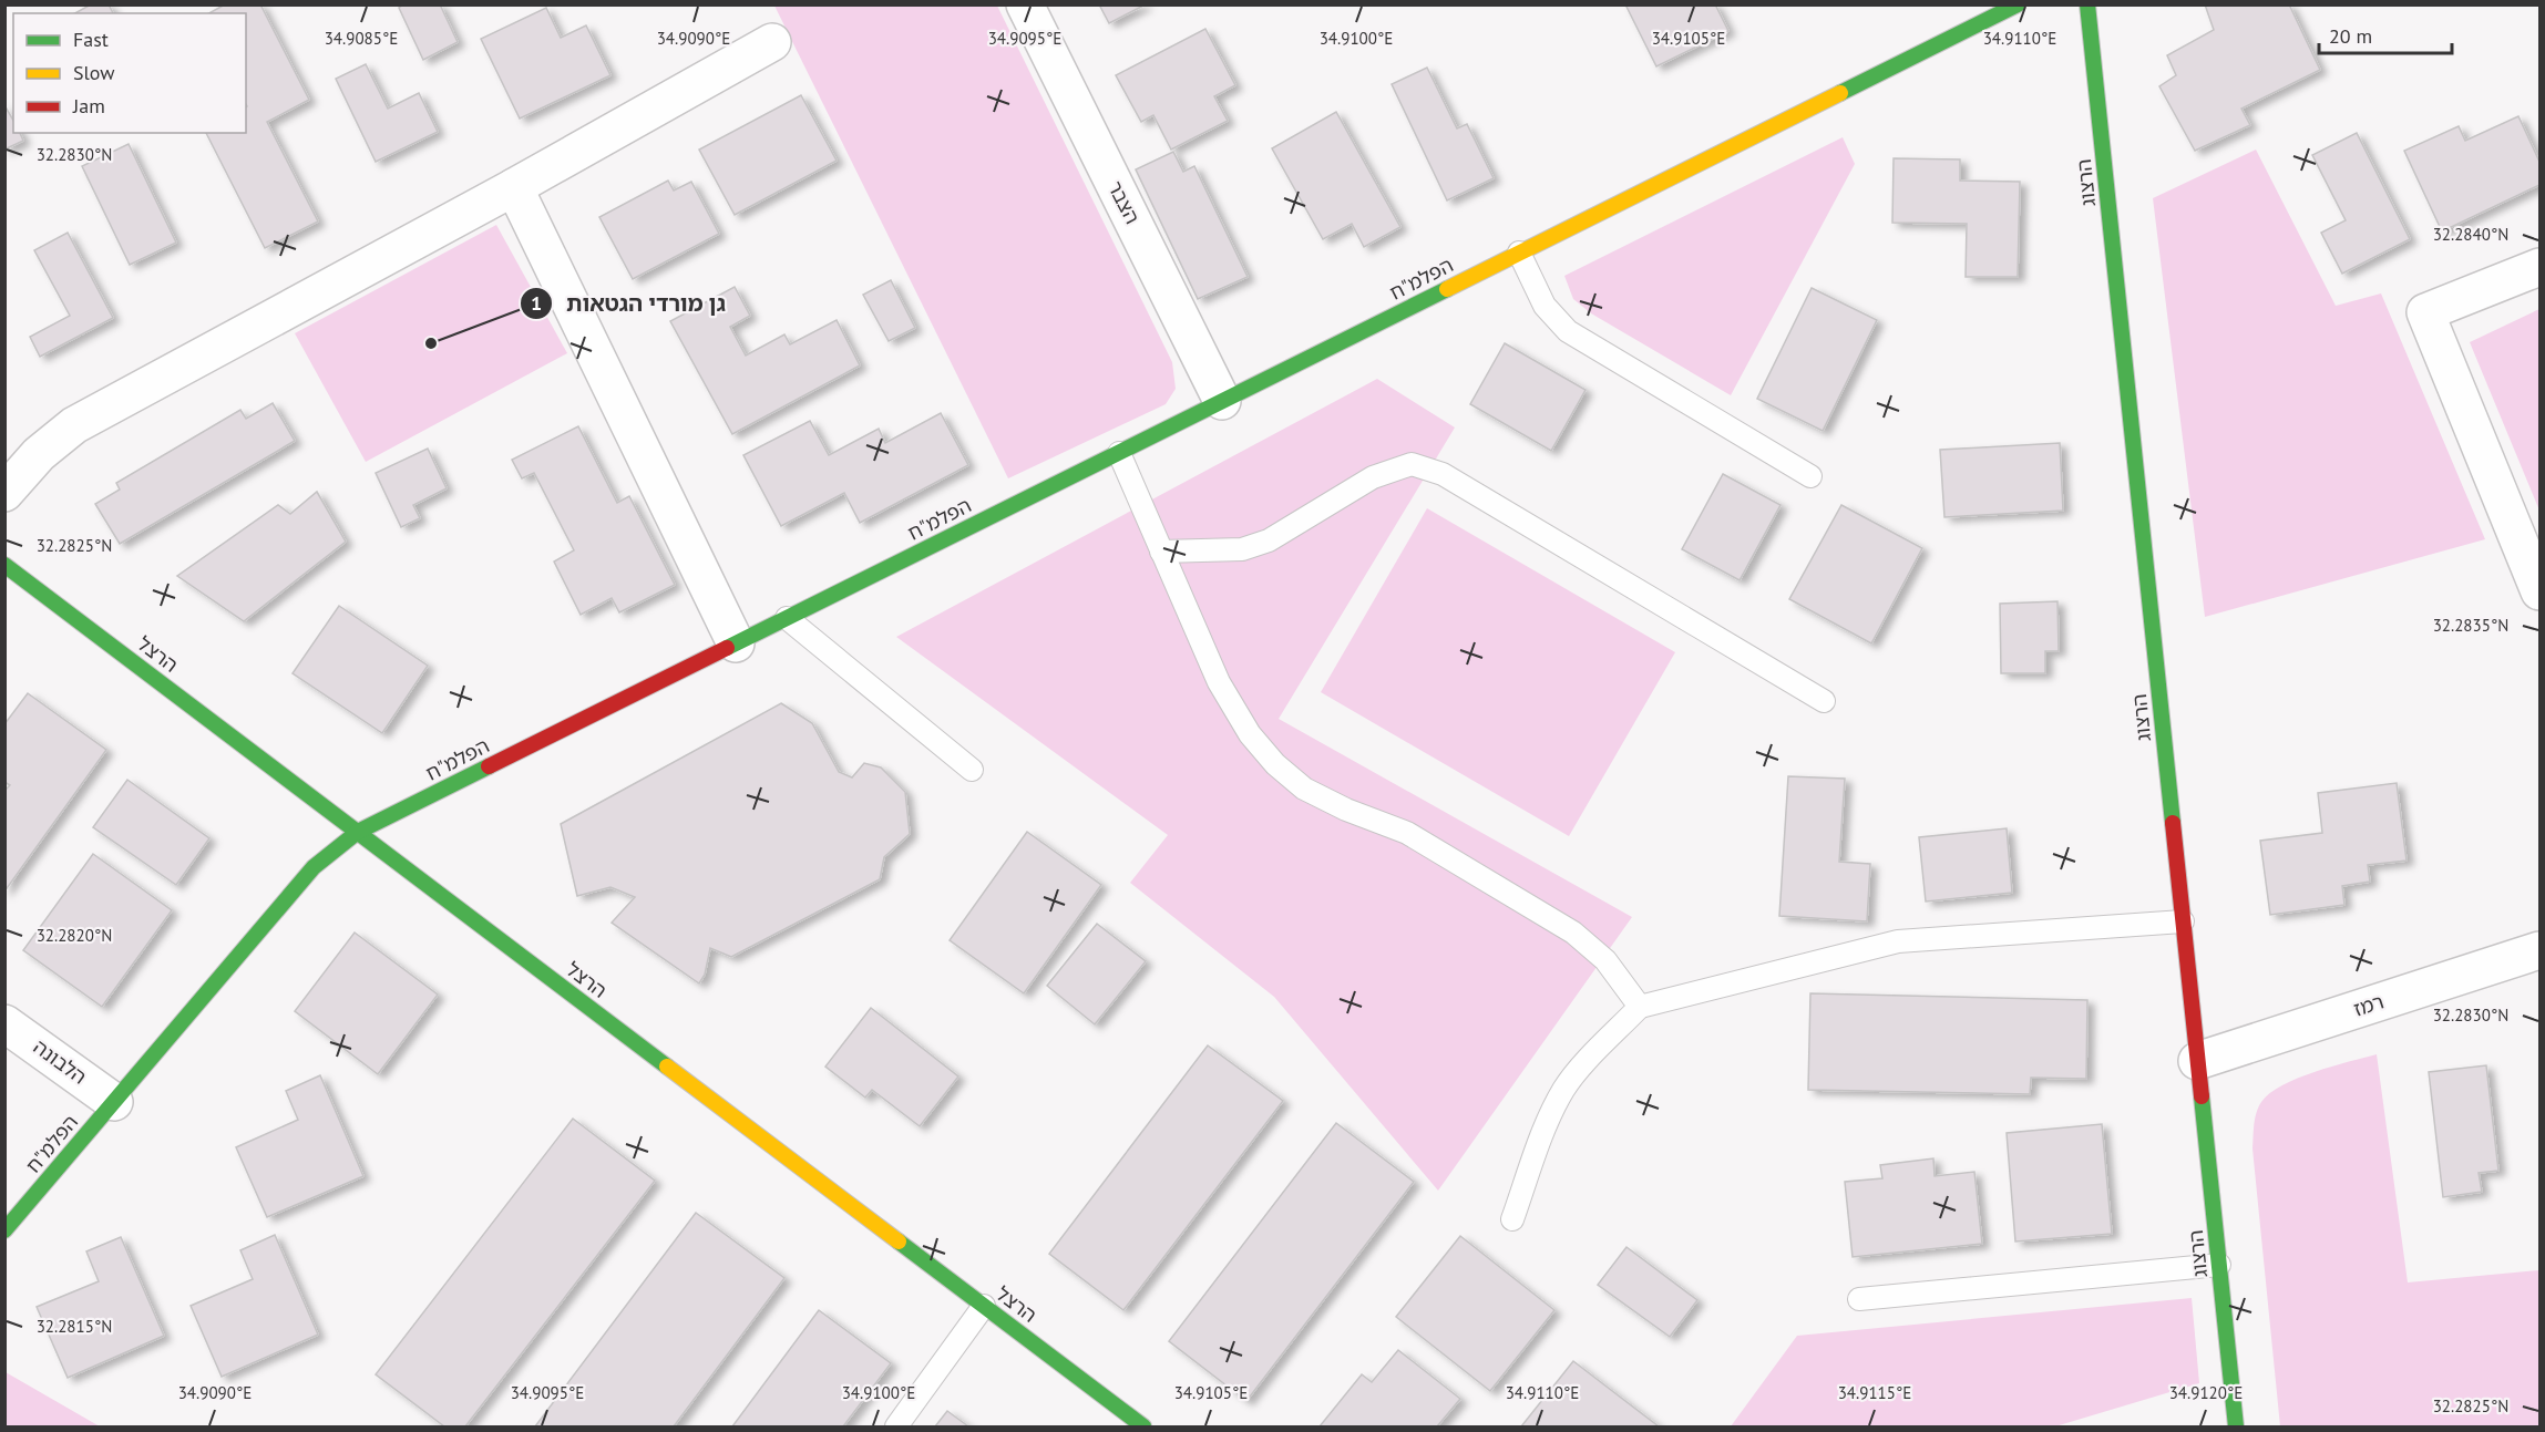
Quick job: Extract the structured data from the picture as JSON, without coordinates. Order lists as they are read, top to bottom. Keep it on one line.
{"streets":{"street":["הרצוג","הצבר","הפלמ\"ח","הרצל","רמז","הלבונה"]},"crossings":[["הרצוג","רמז"],["הצבר","הפלמ\"ח"],["הפלמ\"ח","הרצל"],["הפלמ\"ח","הלבונה"]],"places":["גן מורדי הגטאות"],"legend":["Fast","Slow","Jam"],"scale_bar":"20 m","coordinates":["34.9100°E","34.9105°E","34.9110°E","34.9085°E","34.9090°E","34.9095°E","32.2830°N","32.2840°N","32.2825°N","32.2835°N","32.2820°N","32.2815°N","34.9115°E","34.9120°E"]}
